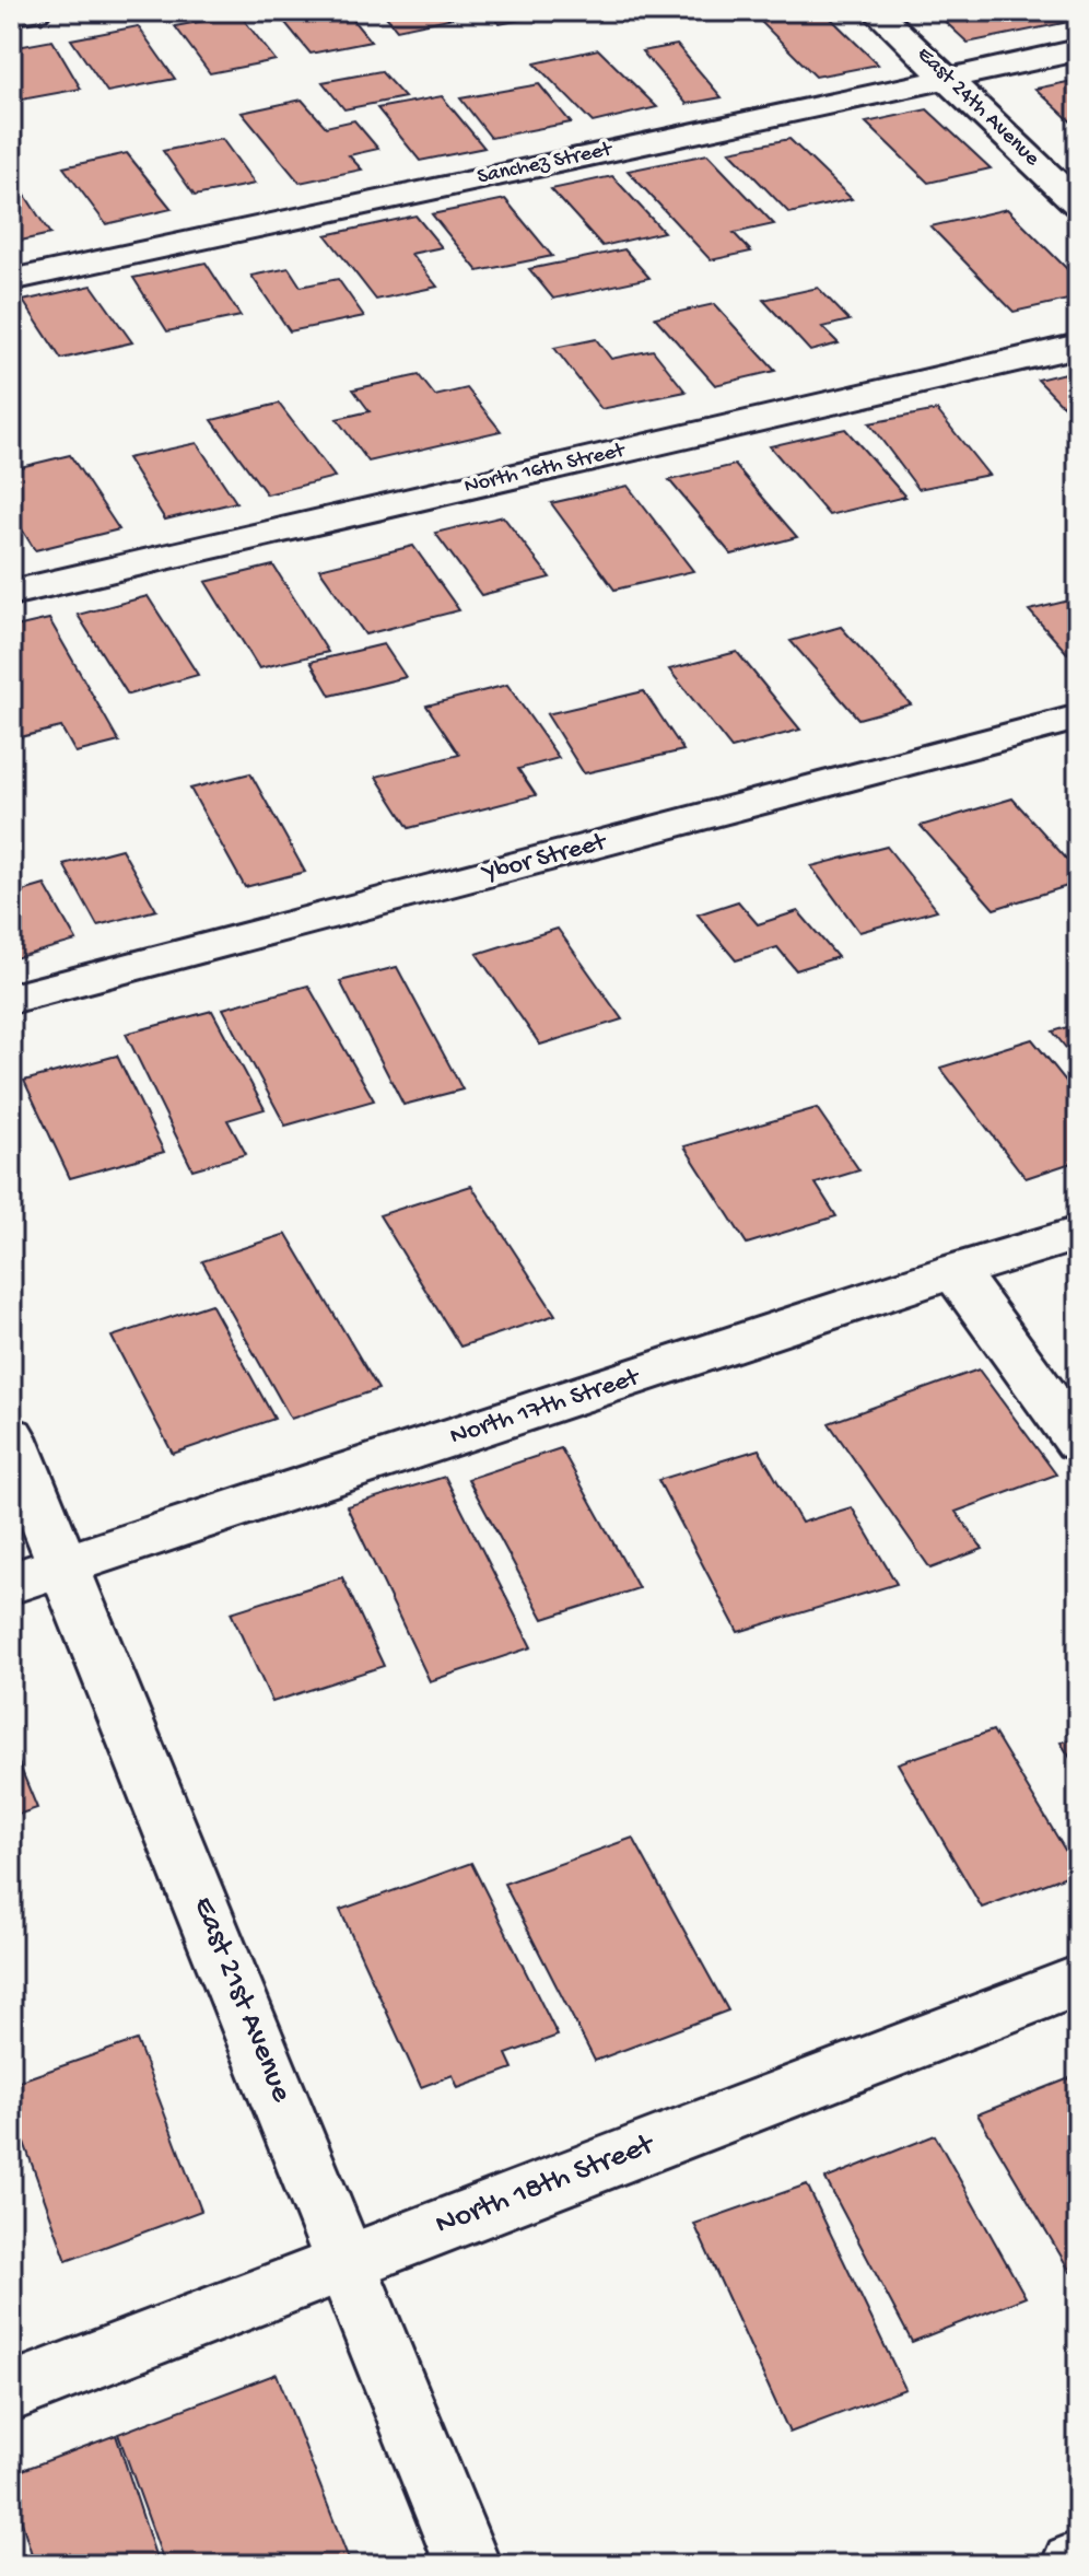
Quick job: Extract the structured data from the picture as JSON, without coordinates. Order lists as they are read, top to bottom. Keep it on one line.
{"streets":{"street":["East 24th Avenue","Sanchez Street","North 16th Street","Ybor Street","North 17th Street","East 21st Avenue","North 18th Street"]},"crossings":[["East 24th Avenue","Sanchez Street"],["North 17th Street","East 21st Avenue"],["East 21st Avenue","North 18th Street"]]}
